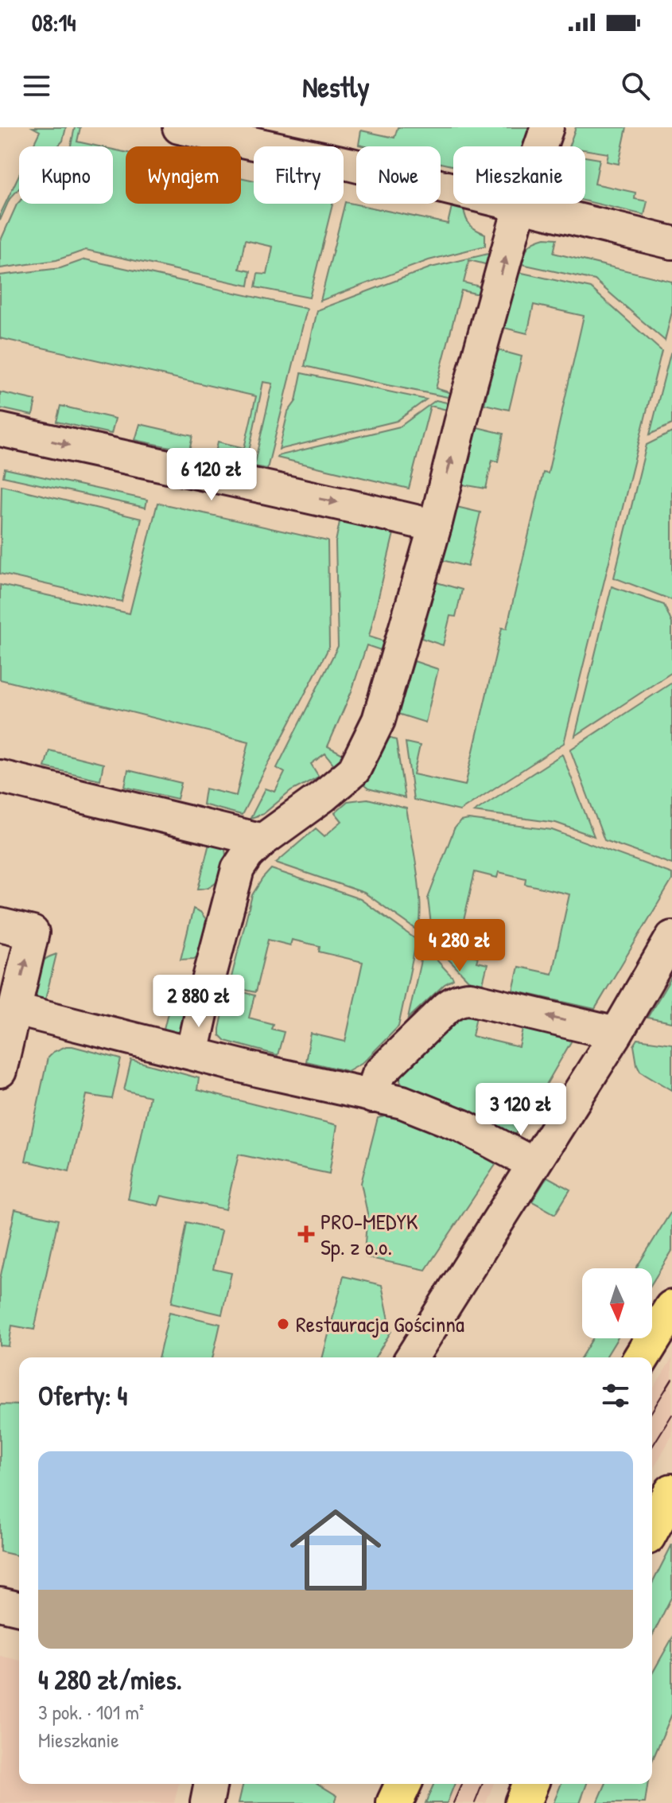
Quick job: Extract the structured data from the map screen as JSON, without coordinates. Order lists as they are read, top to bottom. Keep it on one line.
{"places":{"health":["PRO-MEDYK Sp. z o.o."],"other":["Restauracja Gościnna"]},"north":"bottom","page":{"status":"08:14","header":"Nestly","chip":["Kupno","Wynajem","Filtry","Nowe","Mieszkanie"],"price":["6 120 zł","4 280 zł","2 880 zł","3 120 zł"],"heading":"Oferty: 4","list":[{"name":"4 280 zł/mies.","note":"3 pok. · 101 m² · Mieszkanie"}]}}
